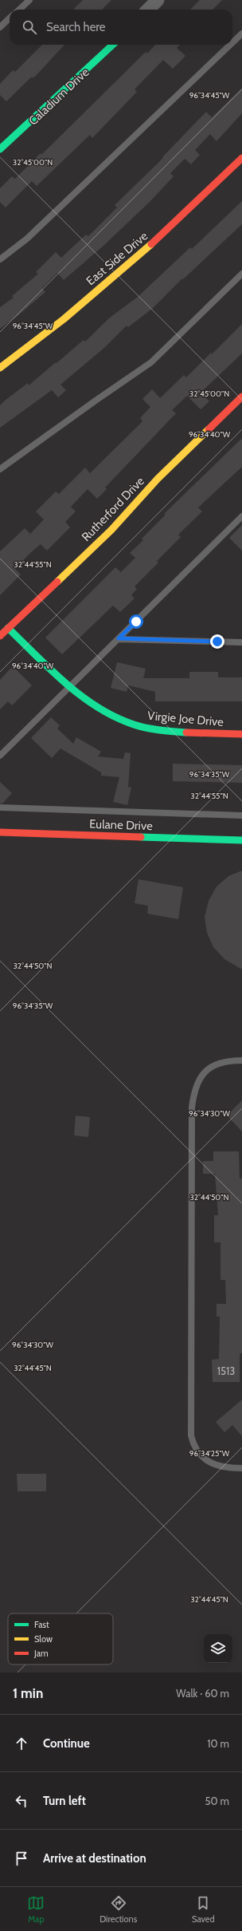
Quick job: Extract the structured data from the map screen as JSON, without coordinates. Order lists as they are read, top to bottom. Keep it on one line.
{"streets":{"street":["Caladium Drive","East Side Drive","Rutherford Drive","Virgie Joe Drive","Eulane Drive"]},"crossings":[["Rutherford Drive","Virgie Joe Drive"]],"house_numbers":["1513"],"legend":["Fast","Slow","Jam"],"page":{"search":"Search here","heading":["1 min","Walk · 60 m"],"list":[["Continue","10 m"],["Turn left","50 m"],"Arrive at destination"],"nav":["Map","Directions","Saved"]},"coordinates":["96°34'45\"W","32°45'00\"N","96°34'40\"W","32°44'55\"N","96°34'35\"W","32°44'50\"N","96°34'30\"W","32°44'45\"N","96°34'25\"W"]}
